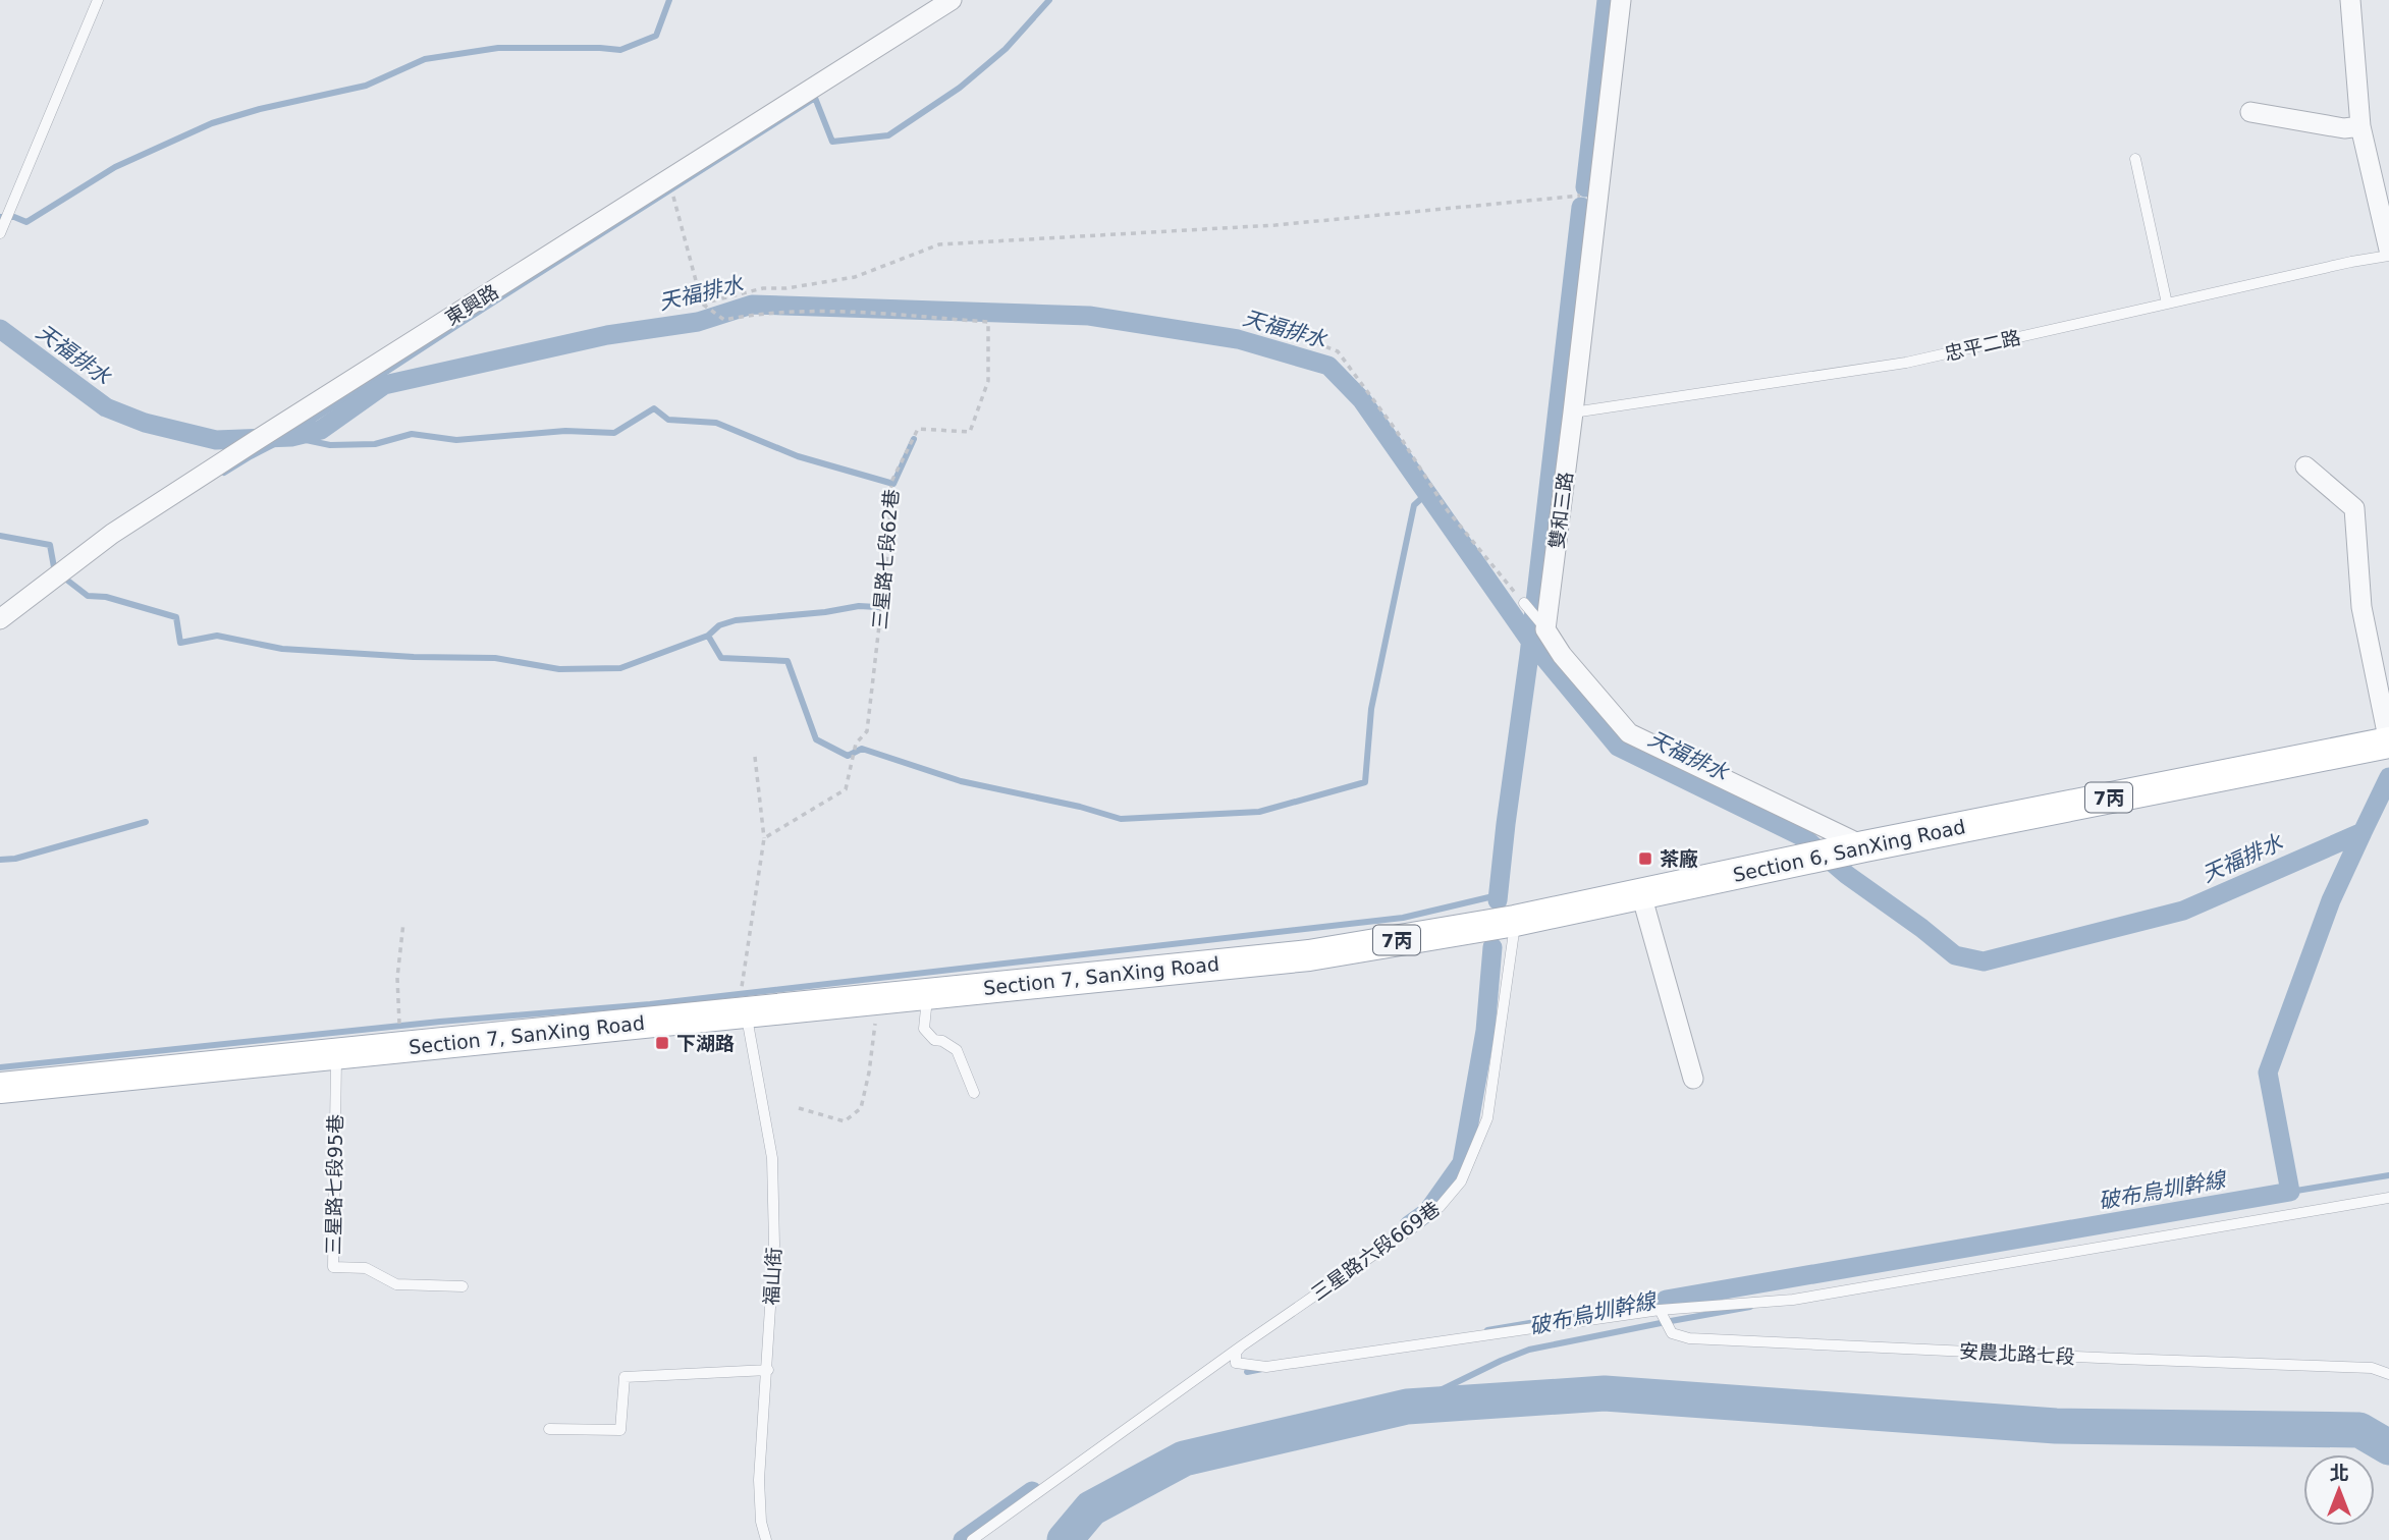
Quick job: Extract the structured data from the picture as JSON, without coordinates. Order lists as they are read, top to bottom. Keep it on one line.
{"streets":{"main road":["7丙","Section 6, SanXing Road","Section 7, SanXing Road"],"street":["東興路","雙和三路"],"lane":["忠平二路","三星路七段95巷","三星路六段669巷","福山街","安農北路七段"],"path":["三星路七段62巷"]},"crossings":[["忠平二路","雙和三路"],["Section 6, SanXing Road","Section 7, SanXing Road"],["Section 6, SanXing Road","三星路六段669巷"],["Section 7, SanXing Road","三星路七段95巷"],["Section 7, SanXing Road","福山街"]],"water":["天福排水","破布烏圳幹線"],"places":{"transit":["茶廠","下湖路"]},"north":"top"}
